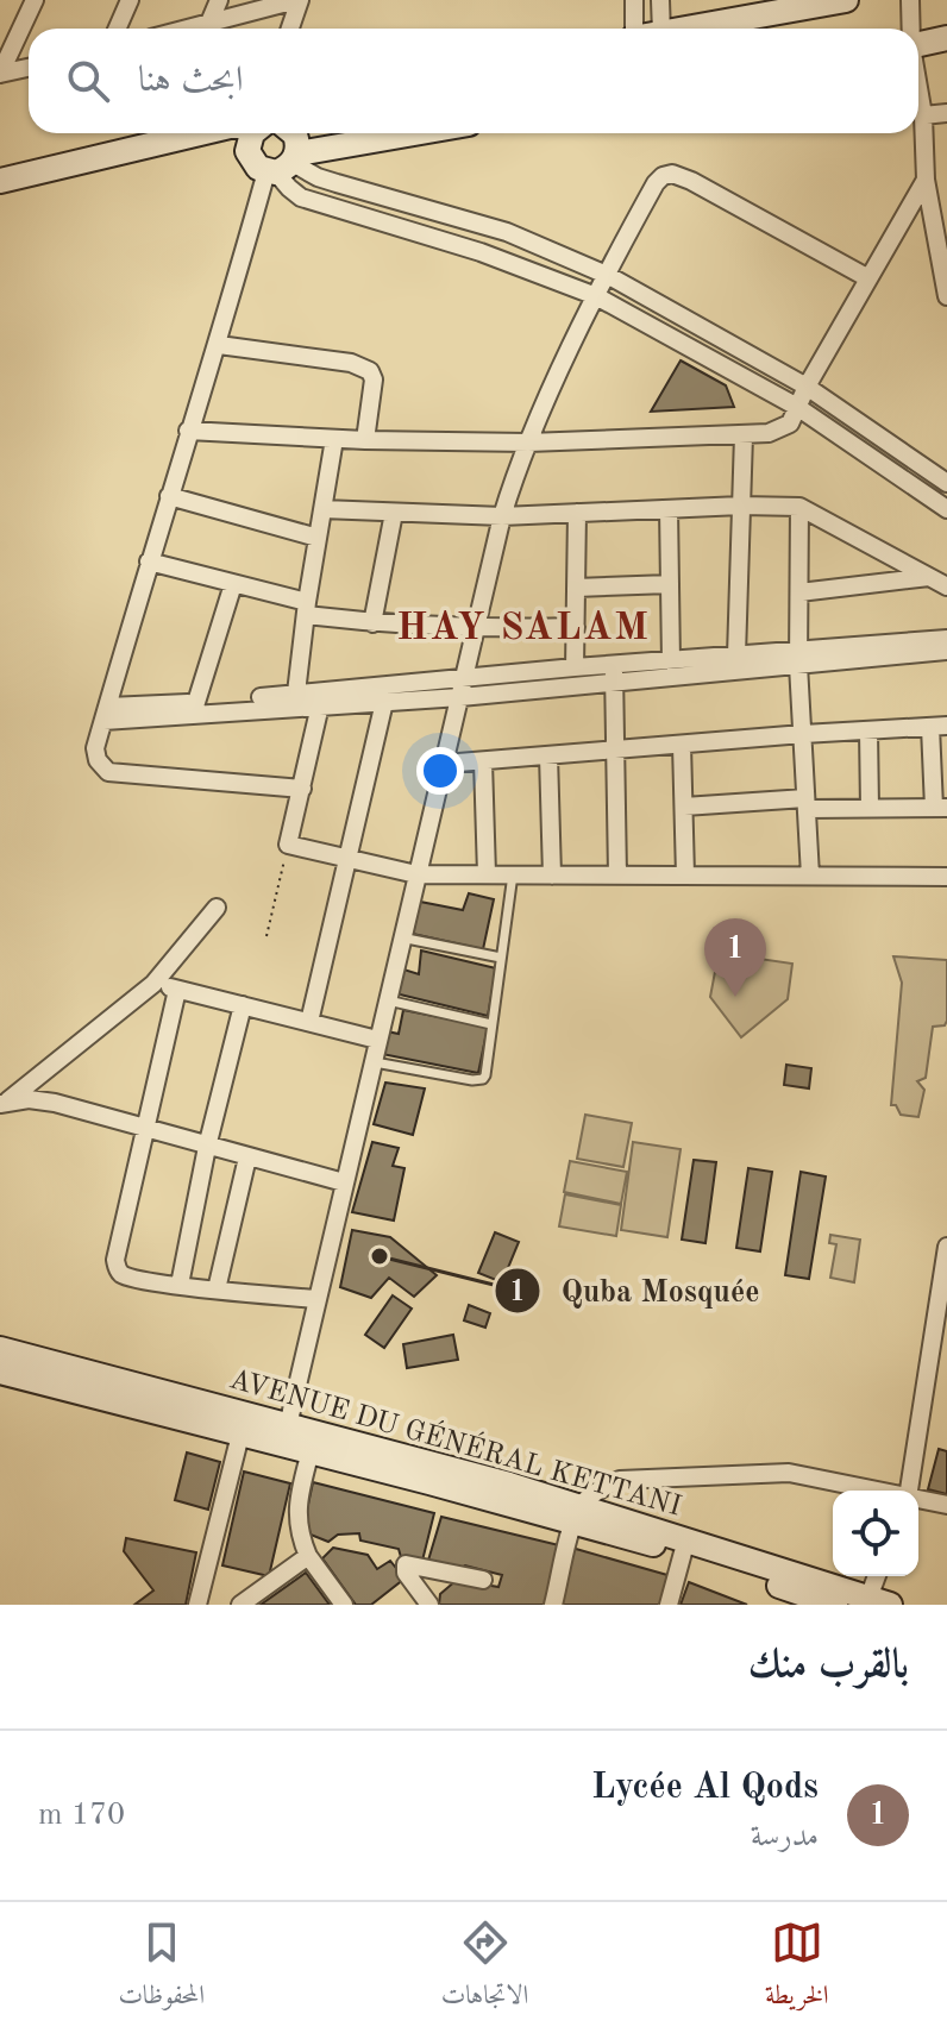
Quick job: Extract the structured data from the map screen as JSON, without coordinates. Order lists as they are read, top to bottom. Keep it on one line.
{"streets":{"street":["AVENUE DU GÉNÉRAL KETTANI"]},"districts":["HAY SALAM"],"places":["Quba Mosquée"],"page":{"search":"ابحث هنا","pins":"1","heading":"بالقرب منك","list":[{"mark":"1","name":"Lycée Al Qods","note":"مدرسة","value":"170 m"}],"nav":["الخريطة","الاتجاهات","المحفوظات"]}}
